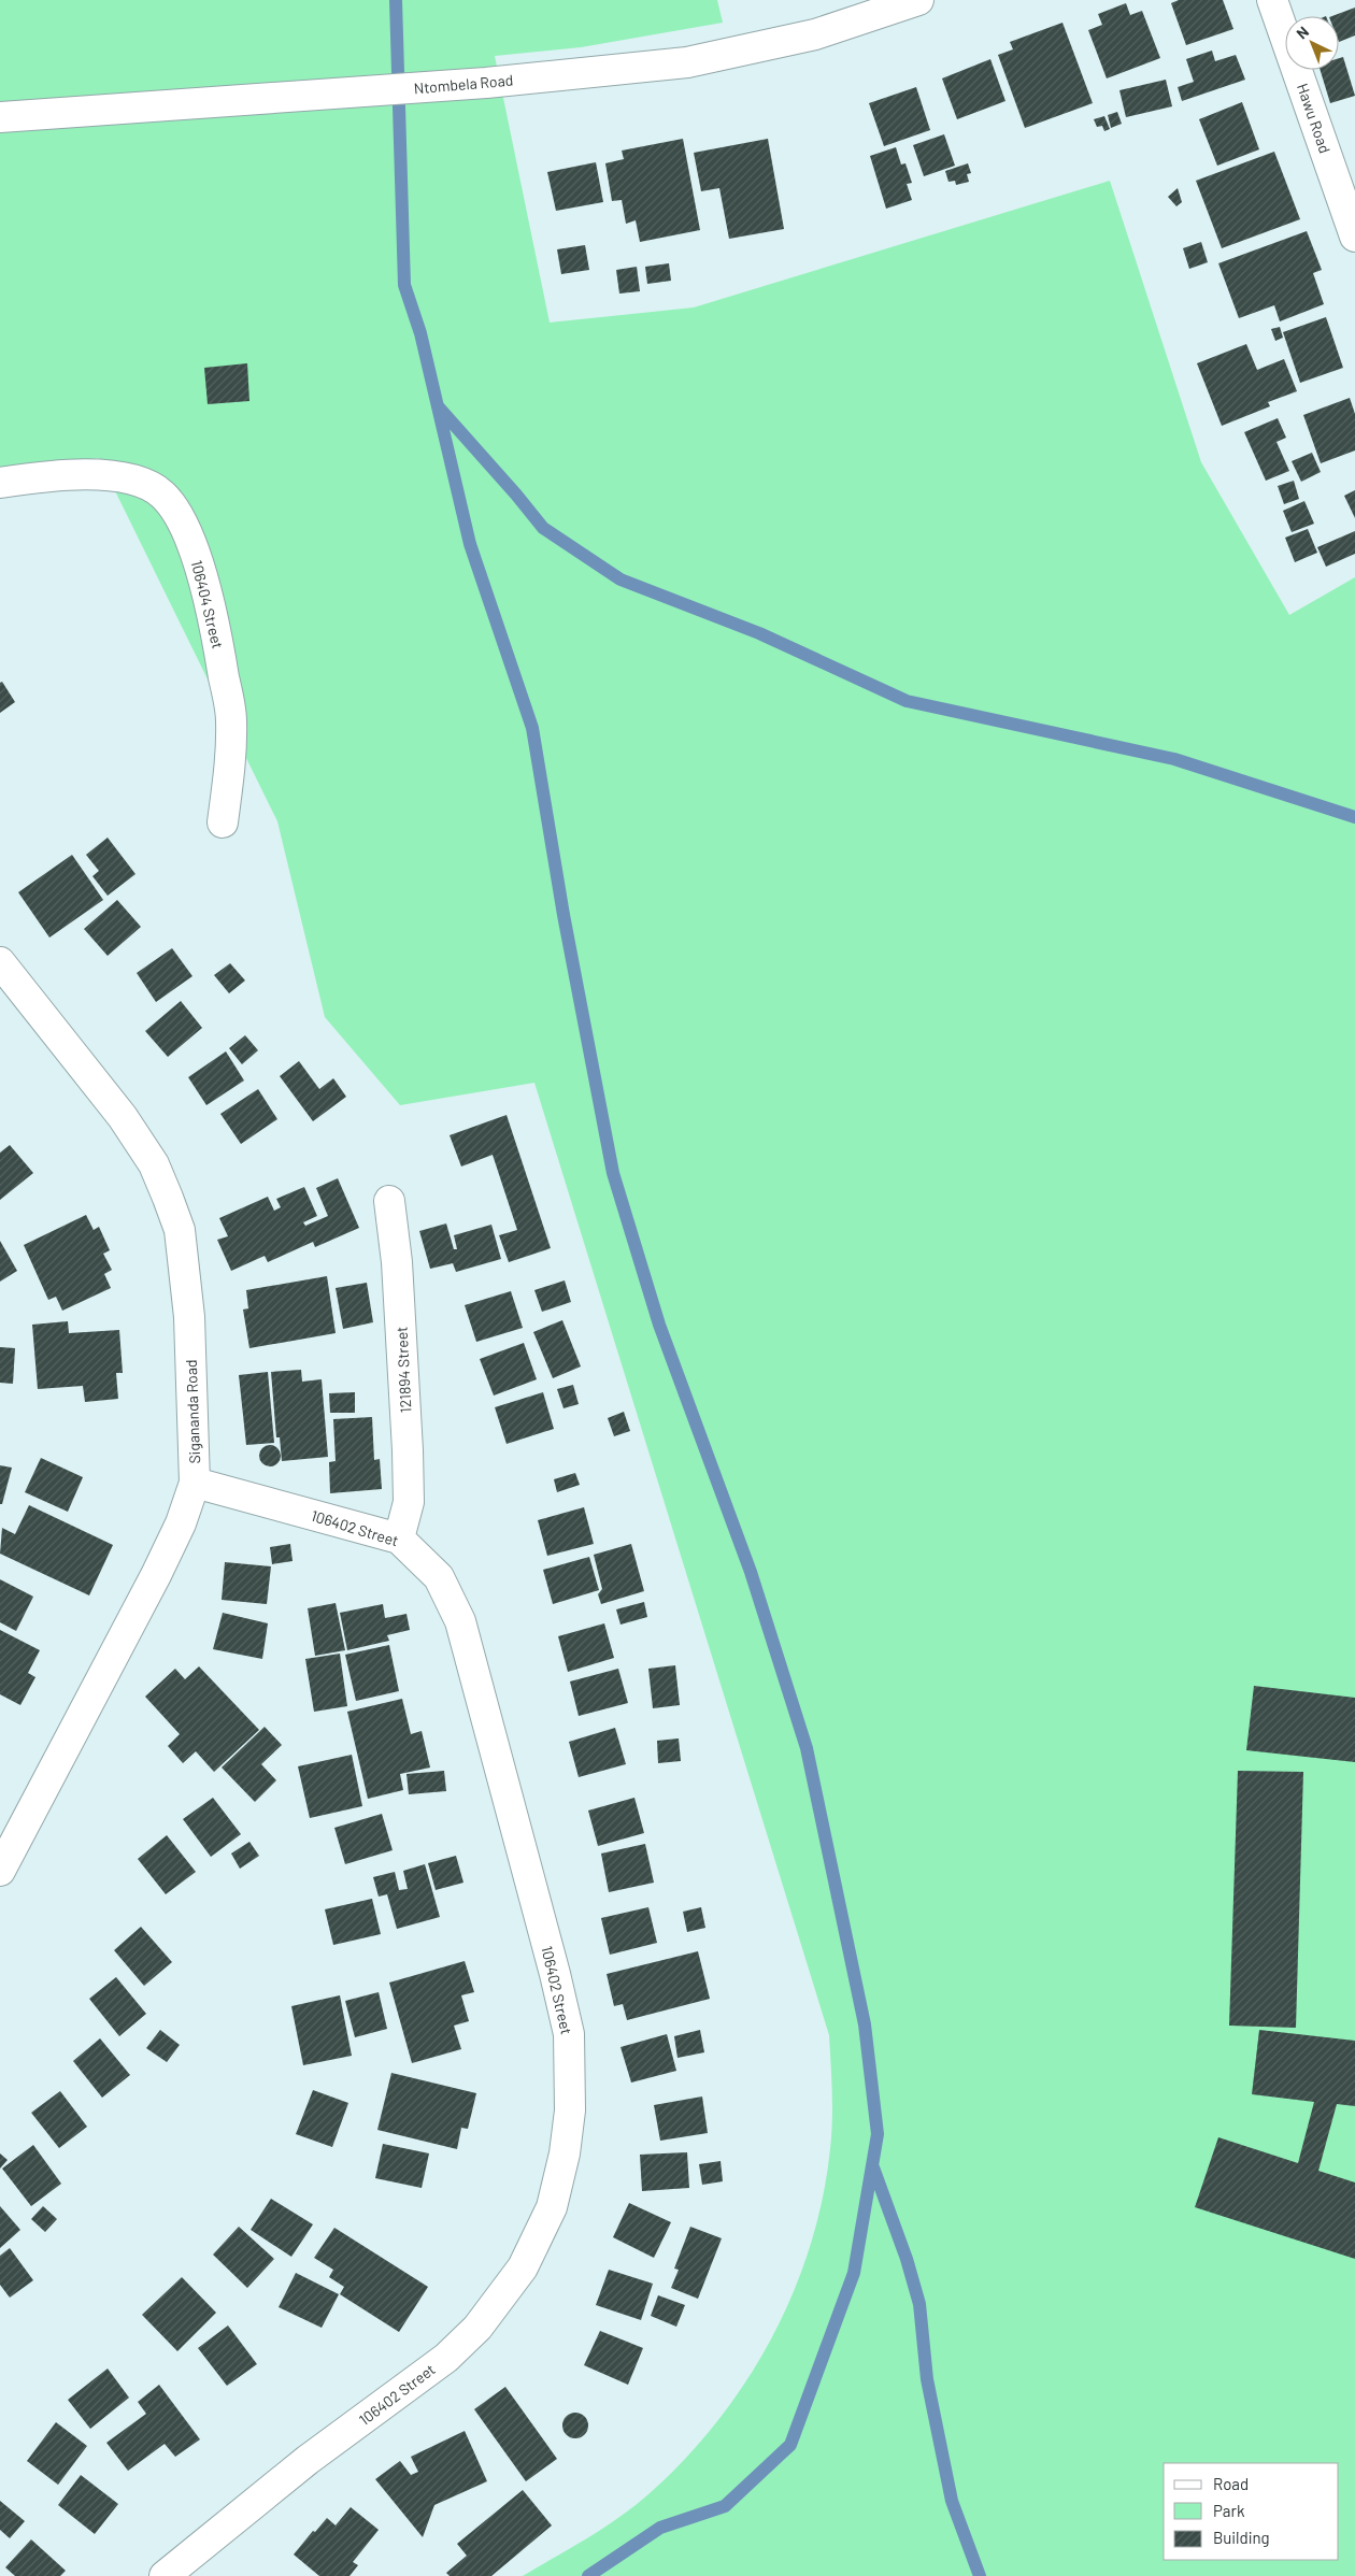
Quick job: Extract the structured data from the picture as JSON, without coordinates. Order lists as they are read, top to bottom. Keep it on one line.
{"streets":{"street":["Ntombela Road","Hawu Road","106404 Street","121894 Street","Sigananda Road","106402 Street"]},"crossings":[["121894 Street","106402 Street"],["Sigananda Road","106402 Street"]],"legend":["Road","Park","Building"],"north":"top left"}
